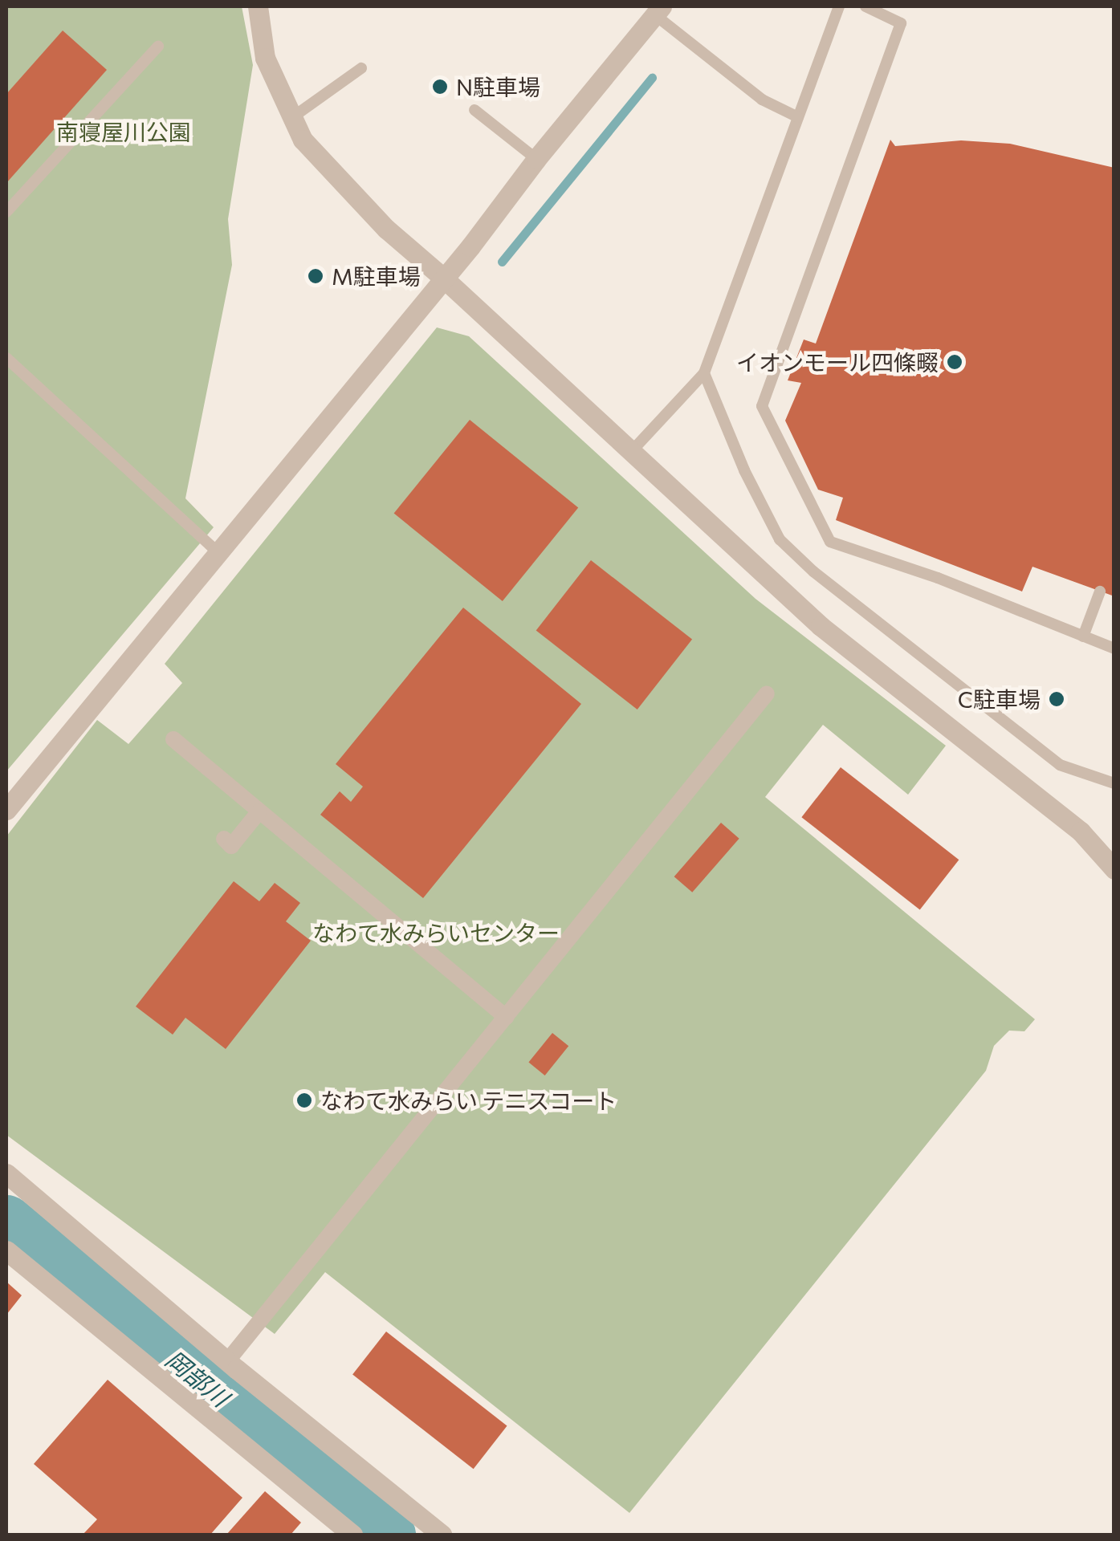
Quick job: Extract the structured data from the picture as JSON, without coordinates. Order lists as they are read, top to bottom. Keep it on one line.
{"water":["岡部川"],"parks":["南寝屋川公園","なわて水みらいセンター"],"places":["N駐車場","M駐車場","イオンモール四條畷","C駐車場","なわて水みらい テニスコート"]}
